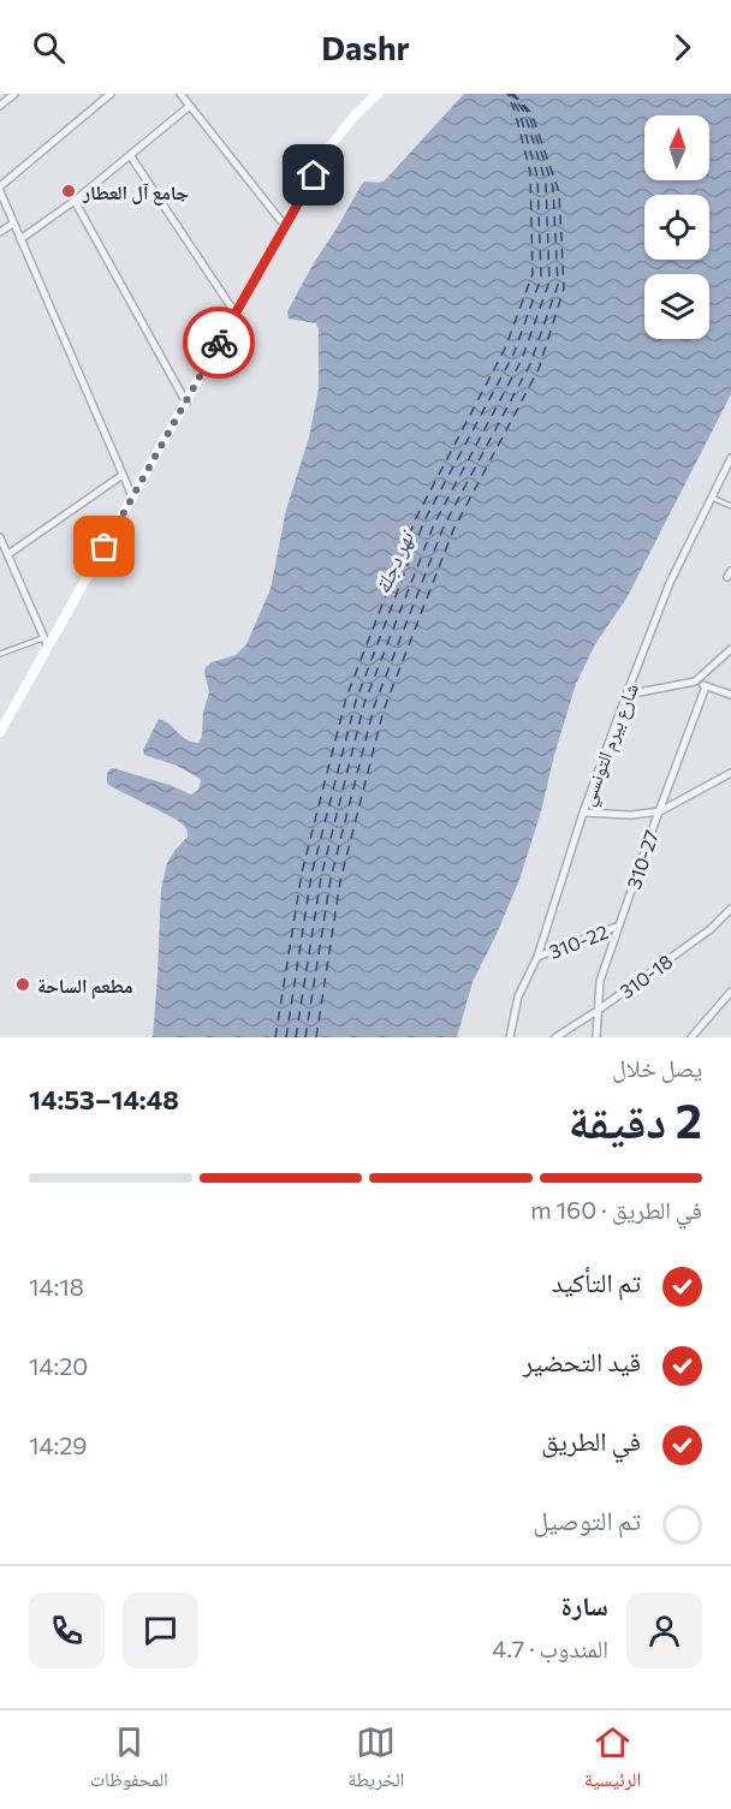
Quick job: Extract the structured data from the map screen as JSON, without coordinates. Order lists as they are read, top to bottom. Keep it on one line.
{"streets":{"street":["شارع بيرم التونسي","310-27","310-22","310-18"]},"crossings":[["شارع بيرم التونسي","310-22"],["310-27","310-22"],["310-27","310-18"]],"water":["نهر دجلة"],"places":["جامع آل العطار","مطعم الساحة"],"north":"top","page":{"header":"Dashr","heading":["2 دقيقة","يصل خلال","14:48–14:53"],"panel":["سارة","المندوب · 4.7"],"bar":"في الطريق · 160 m","list":[["تم التأكيد","14:18"],["قيد التحضير","14:20"],["في الطريق","14:29"],"تم التوصيل"],"tabs":["الرئيسية","الخريطة","المحفوظات"]}}
